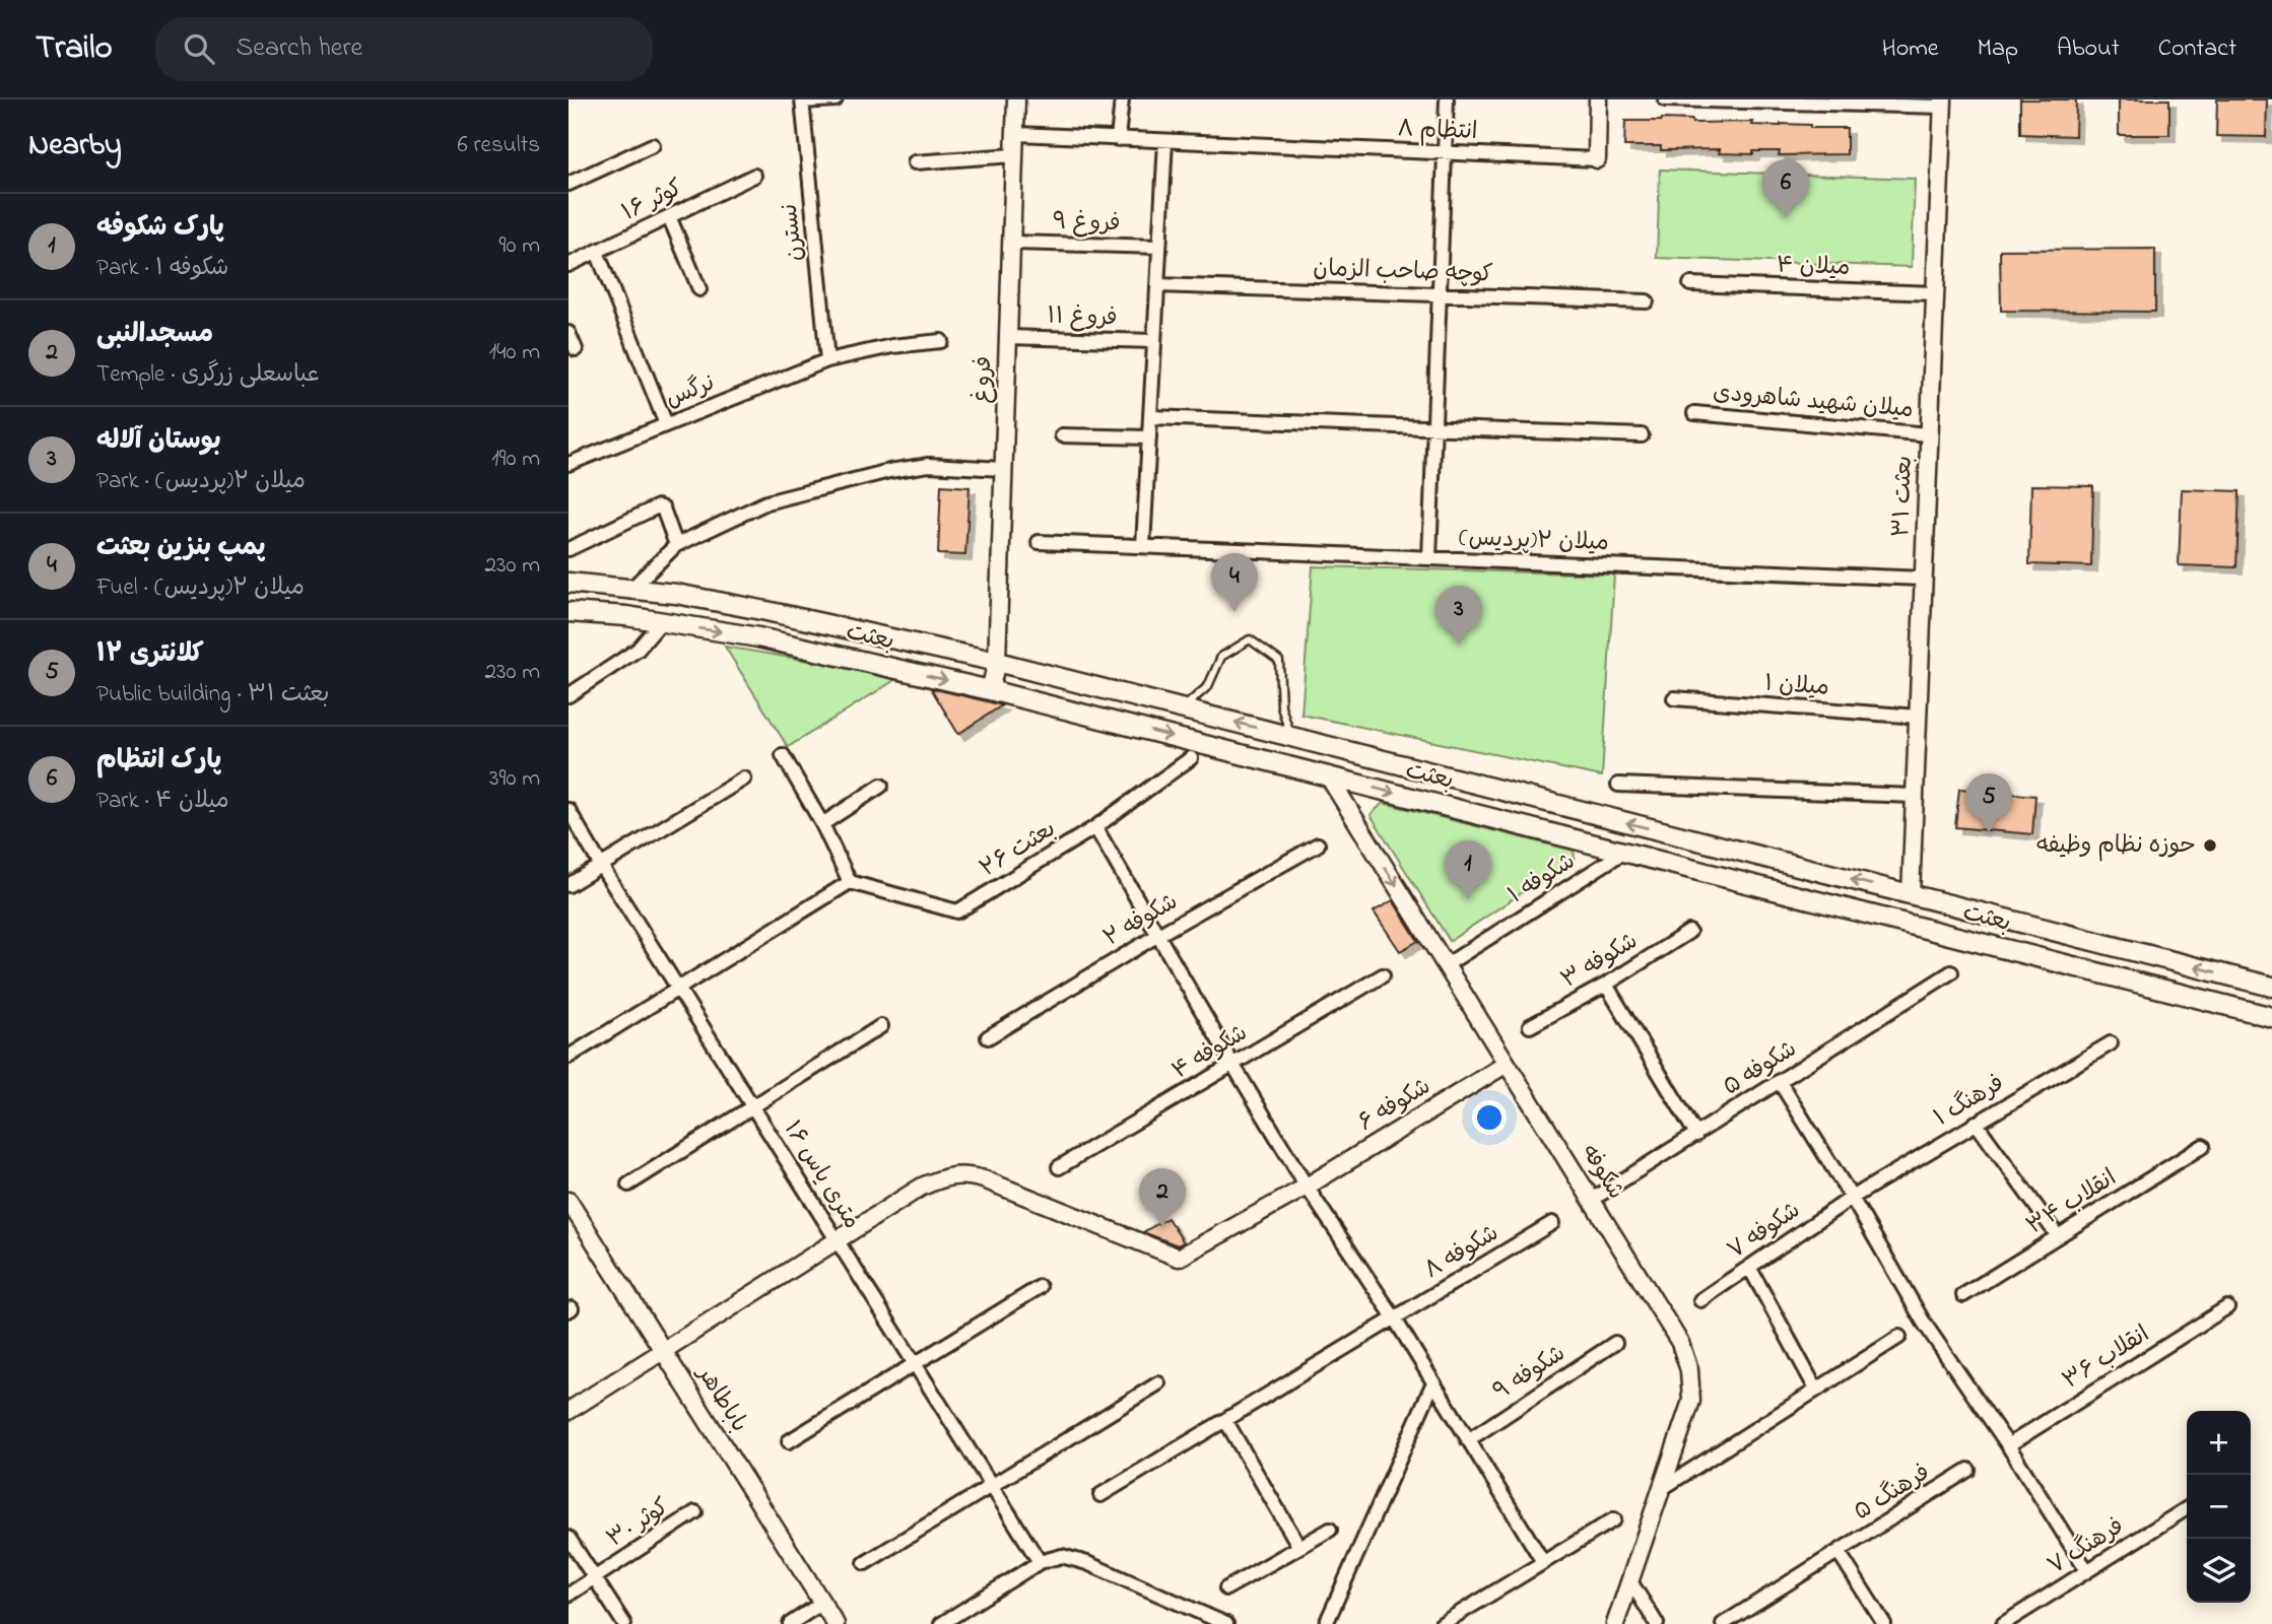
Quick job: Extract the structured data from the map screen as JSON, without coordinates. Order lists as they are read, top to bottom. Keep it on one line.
{"streets":{"main road":["بعثت"],"street":["انتظام ۸","کوثر ۱۶","فروغ ۹","نسترن","میلان ۴","کوچه صاحب الزمان","فروغ ۱۱","فروغ","نرگس","میلان شهید شاهرودی","بعثت ۳۱","میلان ۲(پردیس)","میلان ۱","بعثت ۲۶","شکوفه ۱","شکوفه ۲","شکوفه ۳","شکوفه ۴","شکوفه ۵","فرهنگ ۱","شکوفه ۶","شکوفه","۱۶ متری یاس","انقلاب ۳۴","شکوفه ۷","شکوفه ۸","انقلاب ۳۶","شکوفه ۹","باباطاهر","فرهنگ ۵","کوثر ۳۰","فرهنگ ۷"]},"crossings":[["انتظام ۸","فروغ"],["فروغ ۹","فروغ"],["نسترن","نرگس"],["میلان ۴","بعثت ۳۱"],["فروغ ۱۱","فروغ"],["فروغ","بعثت"],["میلان شهید شاهرودی","بعثت ۳۱"],["بعثت ۳۱","میلان ۲(پردیس)"],["بعثت ۳۱","بعثت"],["بعثت ۳۱","میلان ۱"],["بعثت","شکوفه ۱"],["بعثت","شکوفه"],["شکوفه ۱","شکوفه"],["شکوفه ۵","شکوفه"],["فرهنگ ۱","شکوفه ۷"],["شکوفه ۶","شکوفه"],["شکوفه ۶","۱۶ متری یاس"]],"places":["حوزه نظام وظیفه"],"page":{"header":"Trailo","search":"Search here","nav":["Home","Map","About","Contact"],"heading":["Nearby","6 results"],"pins":["6","4","3","5","1","2"],"list":[{"mark":"1","name":"پارک شکوفه","note":"Park · شکوفه ۱","value":"90 m"},{"mark":"2","name":"مسجدالنبی","note":"Temple · عباسعلی زرگری","value":"140 m"},{"mark":"3","name":"بوستان آلاله","note":"Park · میلان ۲(پردیس)","value":"190 m"},{"mark":"4","name":"پمپ بنزین بعثت","note":"Fuel · میلان ۲(پردیس)","value":"230 m"},{"mark":"5","name":"کلانتری ۱۲","note":"Public building · بعثت ۳۱","value":"230 m"},{"mark":"6","name":"پارک انتظام","note":"Park · میلان ۴","value":"390 m"}],"map_buttons":["+","−"]}}
